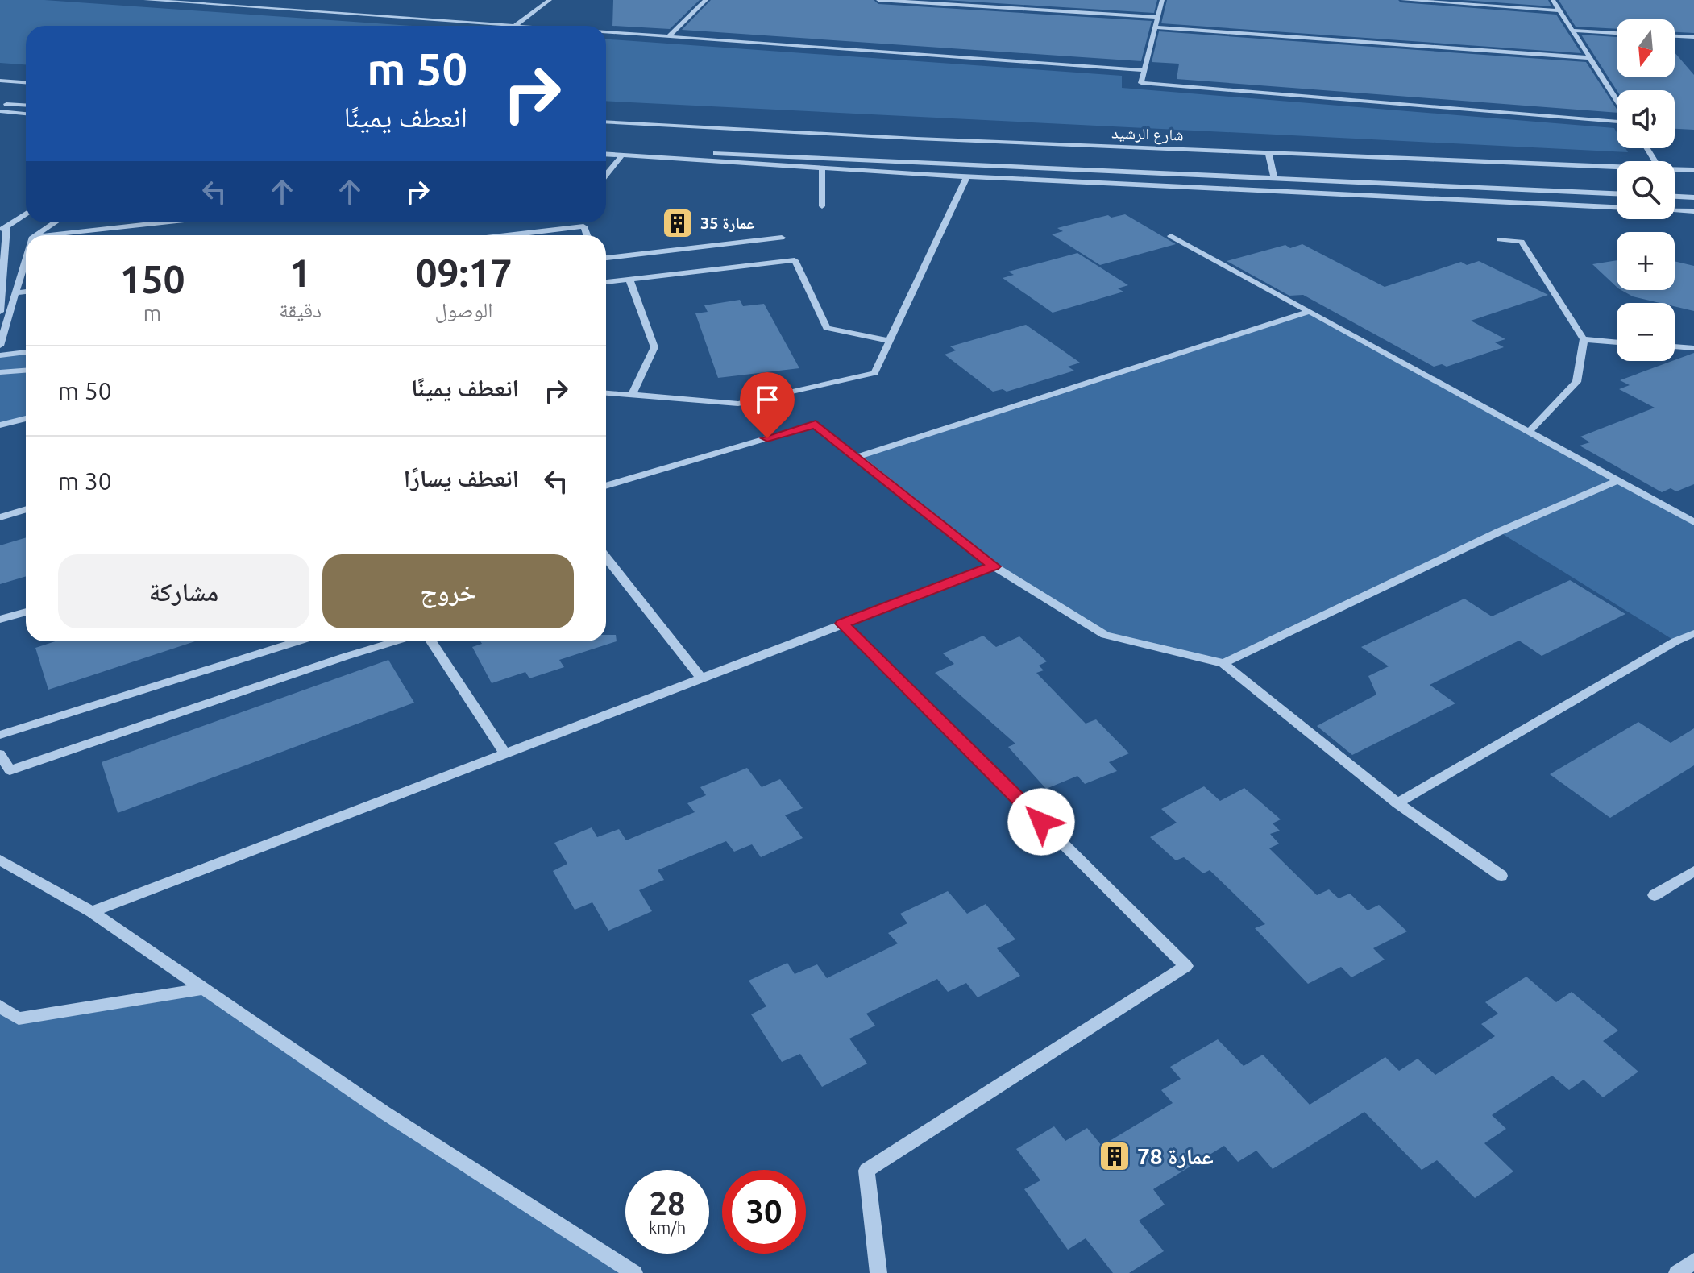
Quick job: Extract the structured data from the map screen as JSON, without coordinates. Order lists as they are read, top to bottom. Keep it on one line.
{"streets":{"street":["شارع الرشيد"]},"places":{"building":["عمارة 35","عمارة 78"]},"north":"bottom","page":{"map_buttons":["+","−"],"turn":["50 m","انعطف يمينًا"],"eta":["09:17","الوصول","1","دقيقة","150","m"],"list":[{"name":"انعطف يمينًا","value":"50 m"},{"name":"انعطف يسارًا","value":"30 m"}],"buttons":["خروج","مشاركة"],"speed":"28 km/h","limit":"30"}}
